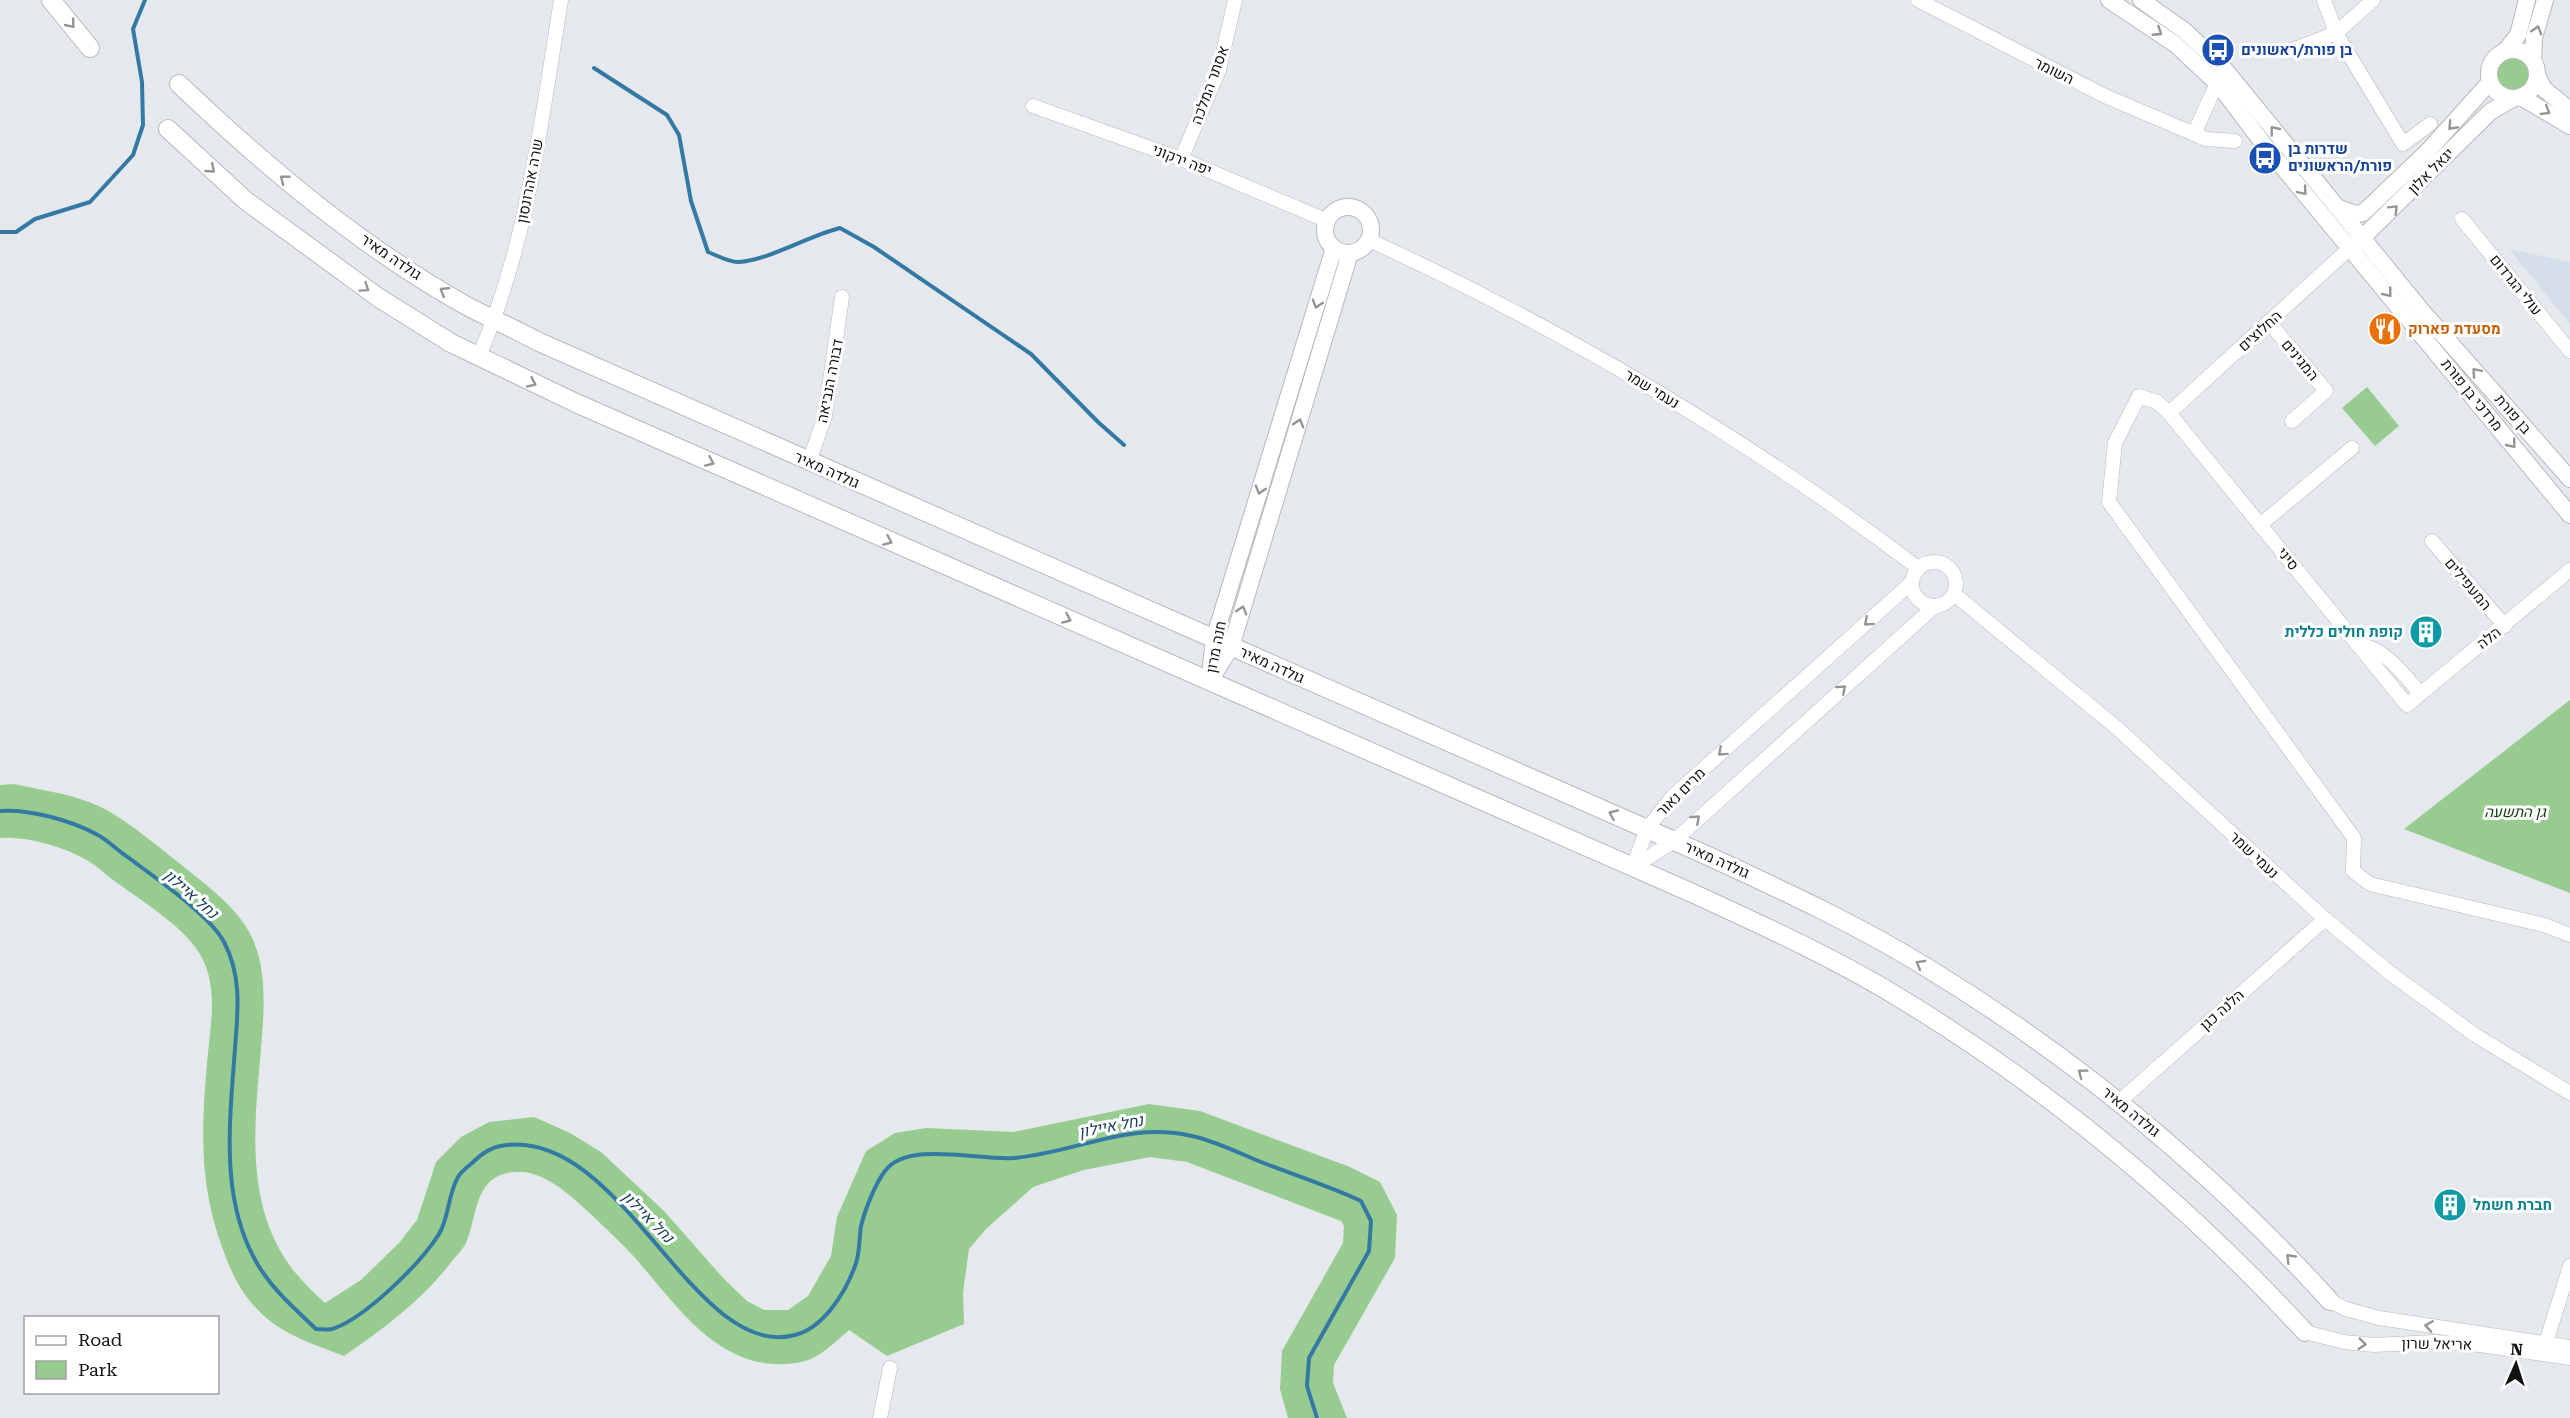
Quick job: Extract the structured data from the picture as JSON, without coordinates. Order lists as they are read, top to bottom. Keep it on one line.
{"streets":{"main road":["גולדה מאיר"],"street":["השומר","אסתר המלכה","יפה ירקוני","יגאל אלון","שרה אהרונסון","עולי הגרדום","החלוצים","המגינים","דבורה הנביאה","נעמי שמר","מרדכי בן פורת","בן פורת","סיני","המעפילים","הלה","חנה מרון","מרים נאור","הלנה כגן","אריאל שרון"]},"crossings":[["אסתר המלכה","יפה ירקוני"],["יפה ירקוני","נעמי שמר"],["יפה ירקוני","חנה מרון"],["יגאל אלון","החלוצים"],["יגאל אלון","מרדכי בן פורת"],["יגאל אלון","בן פורת"],["שרה אהרונסון","גולדה מאיר"],["גולדה מאיר","דבורה הנביאה"],["גולדה מאיר","חנה מרון"],["גולדה מאיר","מרים נאור"],["גולדה מאיר","הלנה כגן"],["גולדה מאיר","אריאל שרון"],["החלוצים","המגינים"],["החלוצים","מרדכי בן פורת"],["החלוצים","בן פורת"],["החלוצים","סיני"],["נעמי שמר","חנה מרון"],["נעמי שמר","מרים נאור"],["נעמי שמר","הלנה כגן"],["מרדכי בן פורת","בן פורת"],["סיני","הלה"],["המעפילים","הלה"]],"one_way":["מרדכי בן פורת","בן פורת"],"water":["נחל איילון"],"parks":["גן התשעה"],"places":{"bus stop":["בן פורת/ראשונים","שדרות בן פורת/הראשונים"],"restaurant":["מסעדת פארוק"],"building":["קופת חולים כללית","חברת חשמל"]},"legend":["Road","Park"],"north":"top"}
